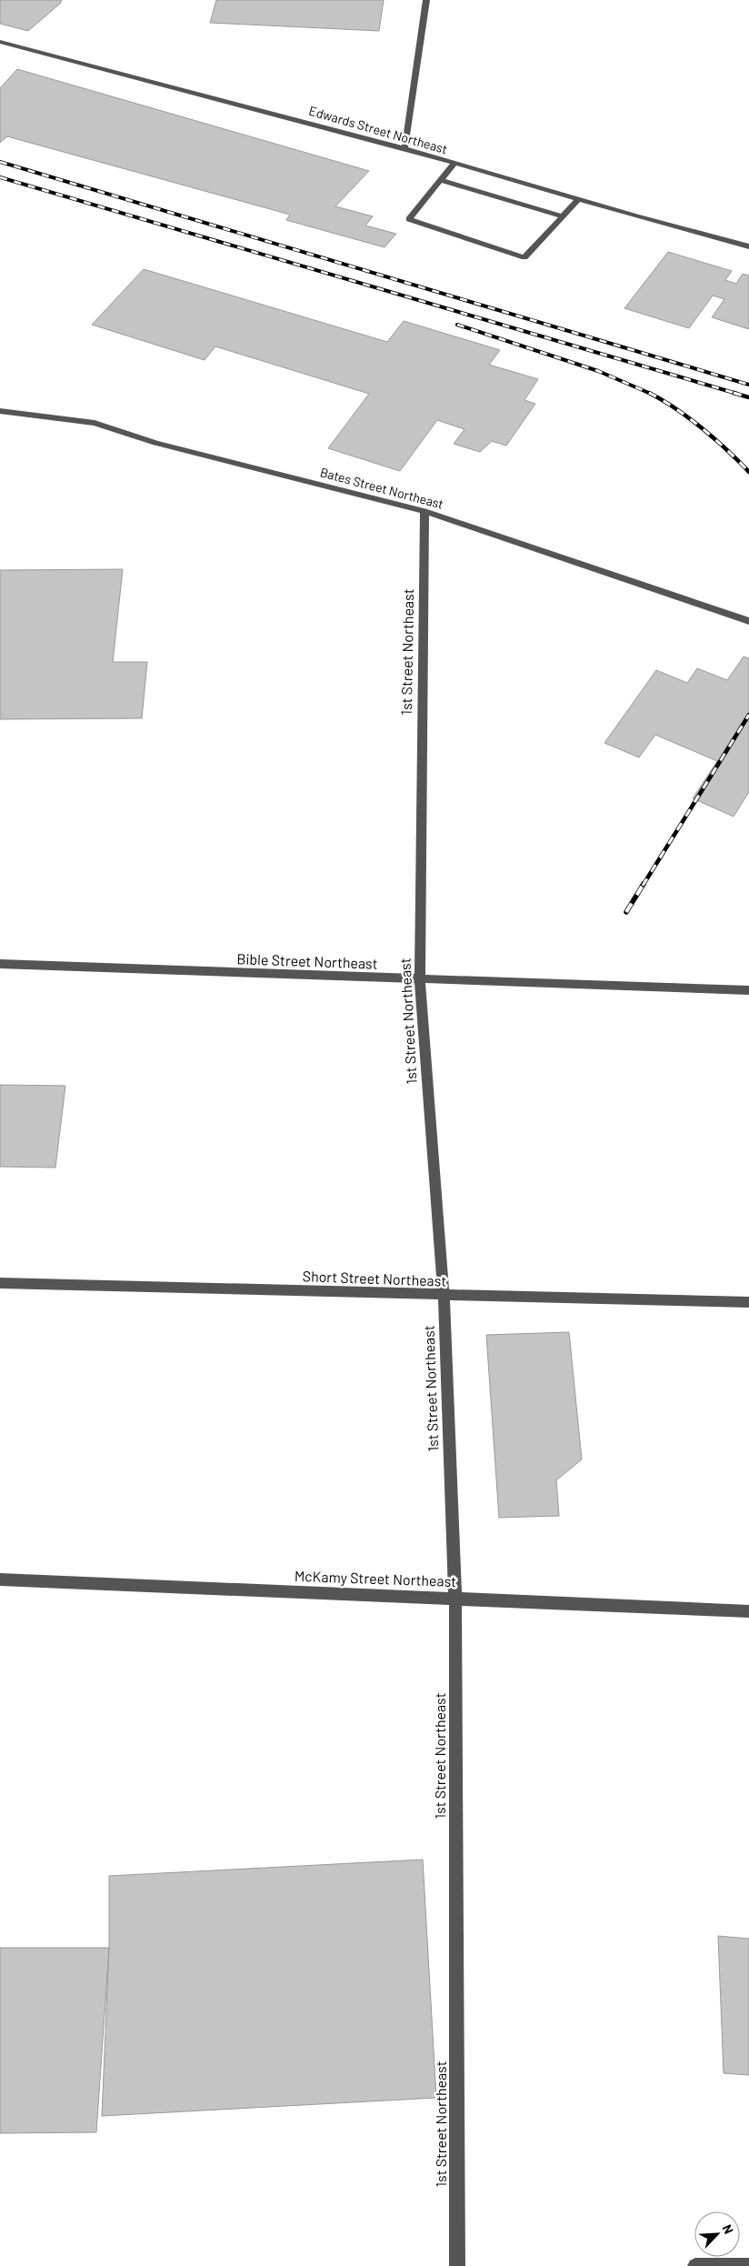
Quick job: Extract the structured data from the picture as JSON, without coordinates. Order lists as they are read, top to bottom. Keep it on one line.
{"streets":{"street":["Edwards Street Northeast","Bates Street Northeast","1st Street Northeast","Bible Street Northeast","Short Street Northeast","McKamy Street Northeast"]},"crossings":[["Bates Street Northeast","1st Street Northeast"],["1st Street Northeast","Bible Street Northeast"],["1st Street Northeast","Short Street Northeast"],["1st Street Northeast","McKamy Street Northeast"]],"north":"top right"}
